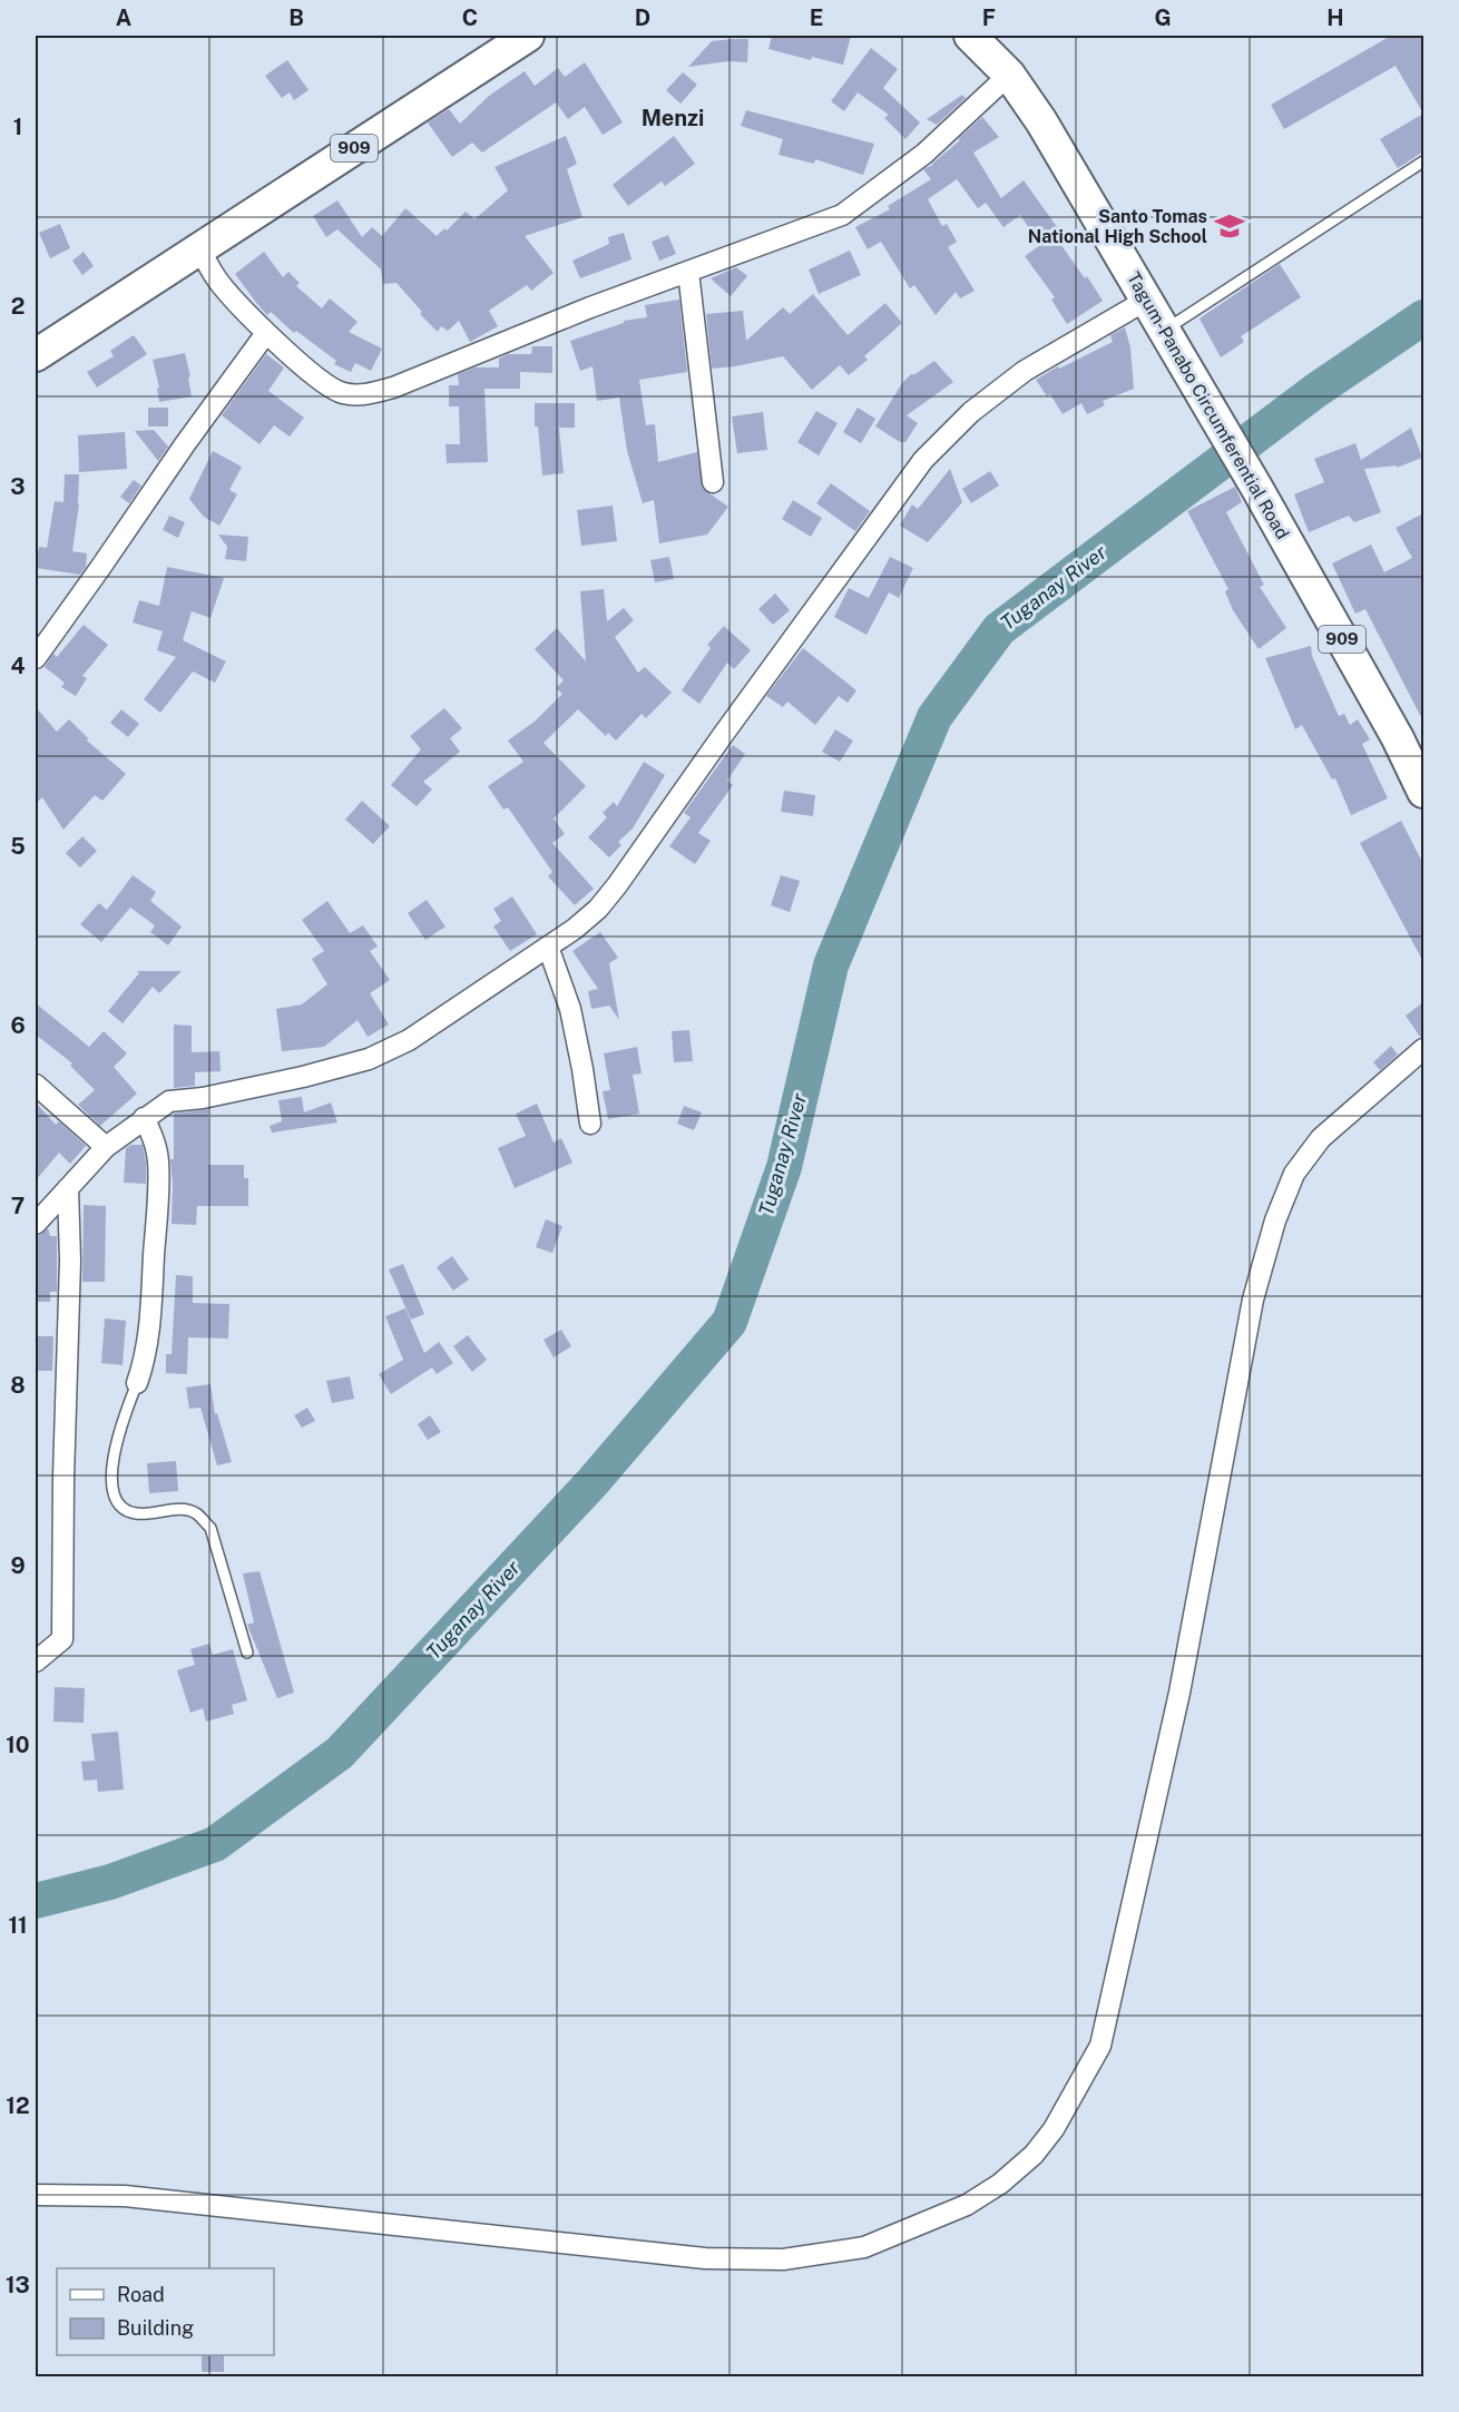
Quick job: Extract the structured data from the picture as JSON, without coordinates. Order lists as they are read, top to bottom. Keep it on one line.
{"streets":{"main road":["909","Tagum-Panabo Circumferential Road"]},"districts":["Menzi"],"water":["Tuganay River"],"places":{"school or university":["Santo Tomas National High School"]},"legend":["Road","Building"],"grid":{"columns":["A","B","C","D","E","F","G","H"],"rows":["1","2","3","4","5","6","7","8","9","10","11","12","13"]}}
